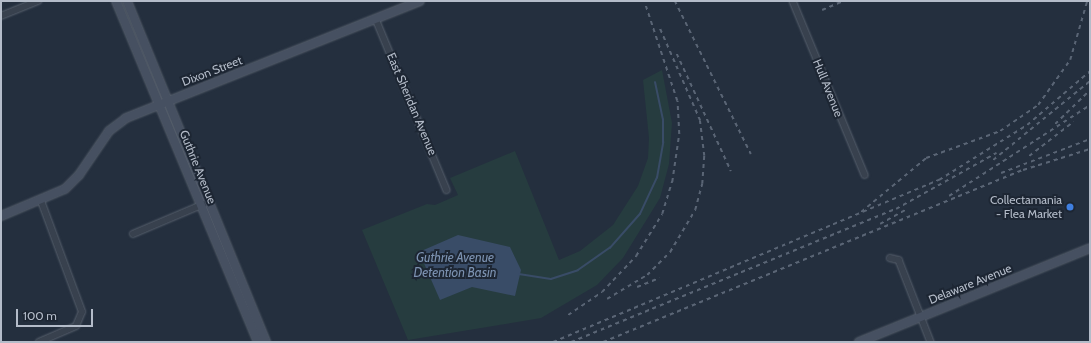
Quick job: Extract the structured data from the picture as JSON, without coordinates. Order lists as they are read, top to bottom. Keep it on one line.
{"streets":{"main road":["Dixon Street","Guthrie Avenue","Delaware Avenue"],"street":["Hull Avenue","East Sheridan Avenue"]},"crossings":[["Dixon Street","East Sheridan Avenue"],["Dixon Street","Guthrie Avenue"]],"water":["Guthrie Avenue Detention Basin"],"places":["Collectamania - Flea Market"],"scale_bar":"100 m"}
